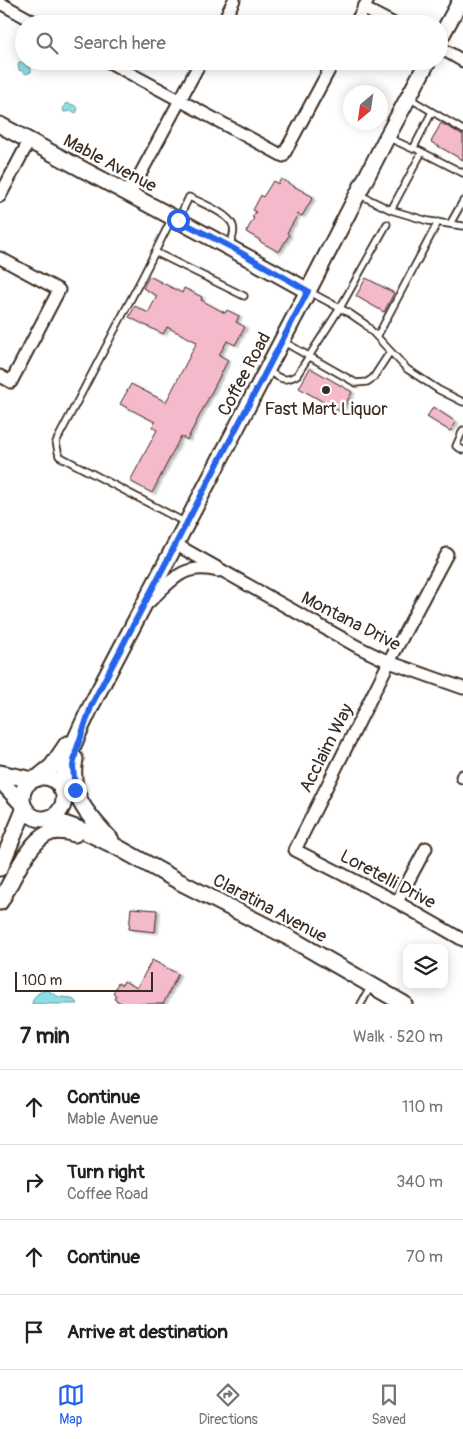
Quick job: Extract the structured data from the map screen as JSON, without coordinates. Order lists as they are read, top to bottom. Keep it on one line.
{"streets":{"main road":["Mable Avenue","Coffee Road","Claratina Avenue"],"street":["Montana Drive","Acclaim Way","Loretelli Drive"]},"crossings":[["Mable Avenue","Coffee Road"],["Coffee Road","Montana Drive"],["Coffee Road","Claratina Avenue"],["Montana Drive","Acclaim Way"],["Acclaim Way","Loretelli Drive"]],"places":["Fast Mart Liquor"],"scale_bar":"100 m","north":"bottom left","page":{"search":"Search here","scale":"100 m","heading":["7 min","Walk · 520 m"],"list":[["Continue","Mable Avenue","110 m"],["Turn right","Coffee Road","340 m"],["Continue","70 m"],"Arrive at destination"],"nav":["Map","Directions","Saved"]}}
